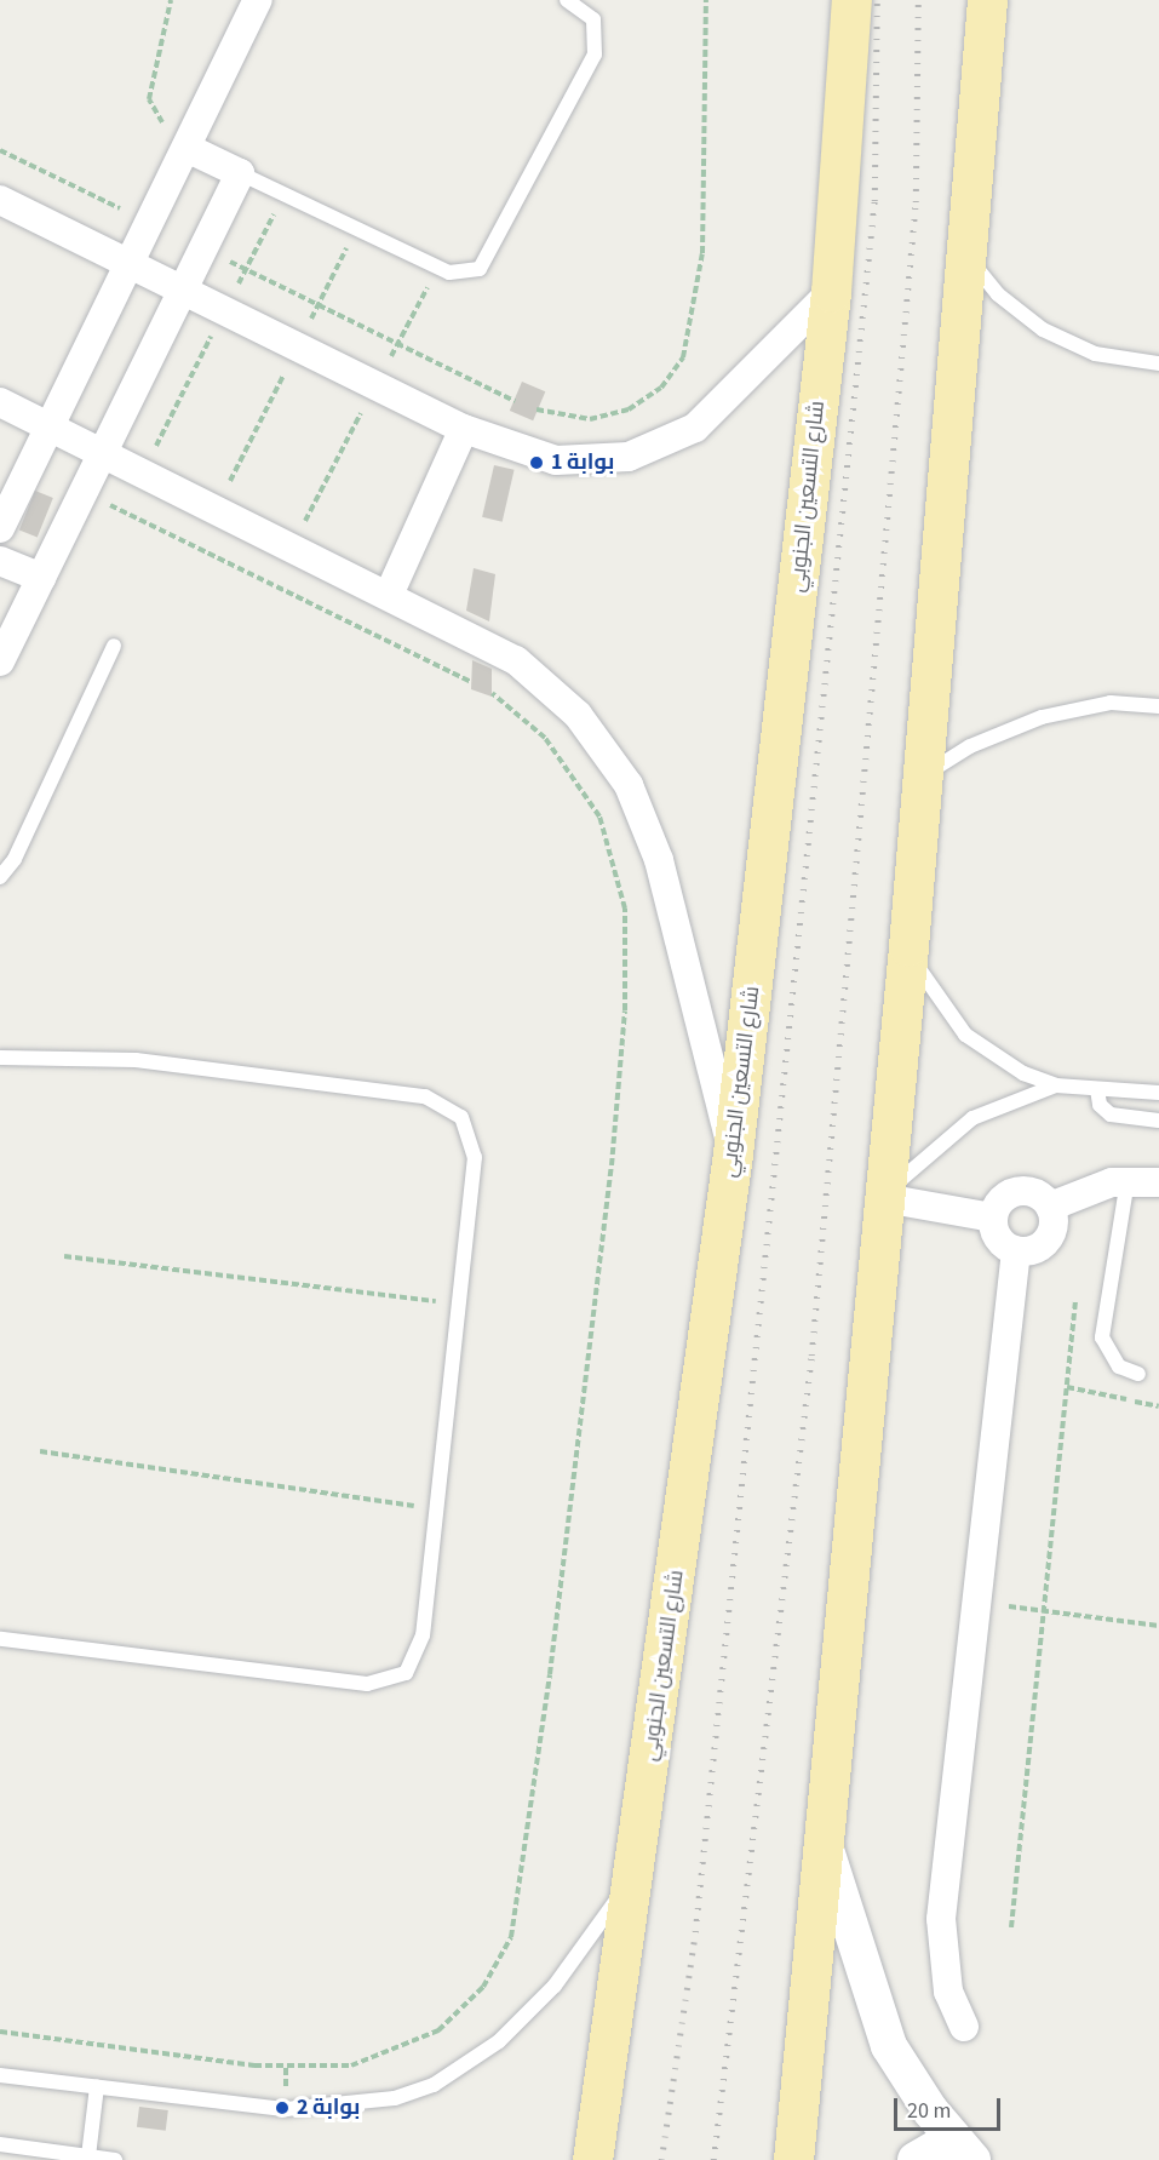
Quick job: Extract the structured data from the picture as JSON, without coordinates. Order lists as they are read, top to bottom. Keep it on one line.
{"streets":{"main road":["شارع التسعين الجنوبي"]},"places":["بوابة 1","بوابة 2"],"scale_bar":"20 m"}
